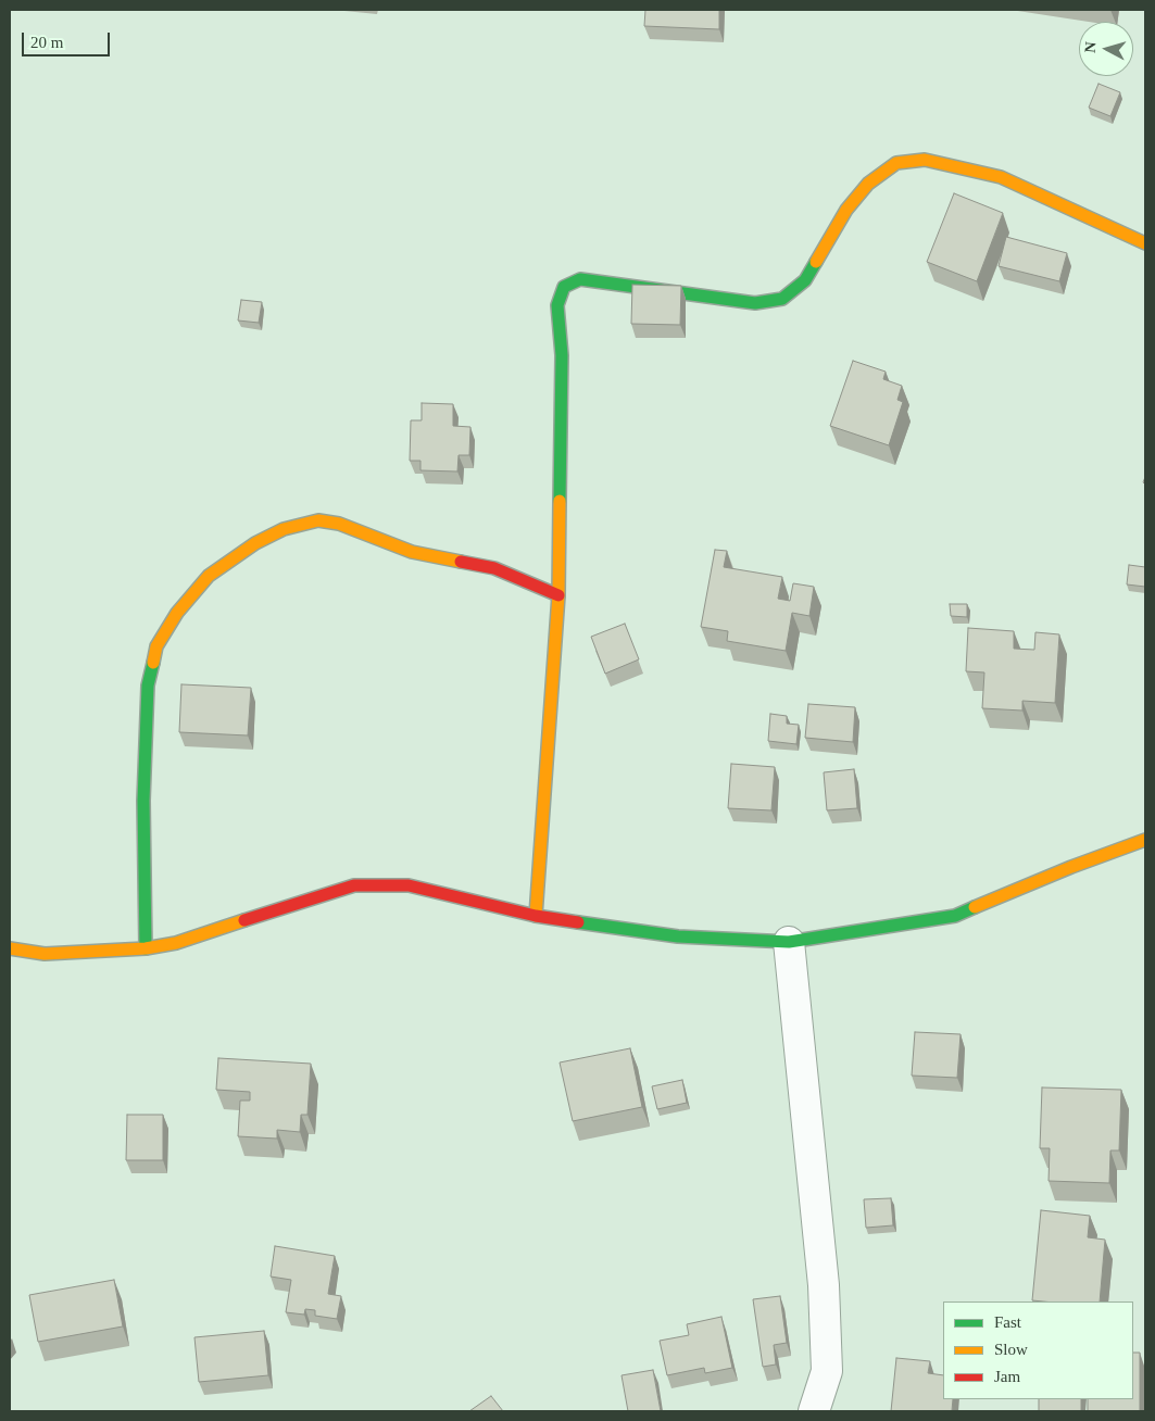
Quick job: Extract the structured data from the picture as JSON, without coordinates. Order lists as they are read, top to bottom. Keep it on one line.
{"legend":["Fast","Slow","Jam"],"scale_bar":"20 m","north":"left"}
